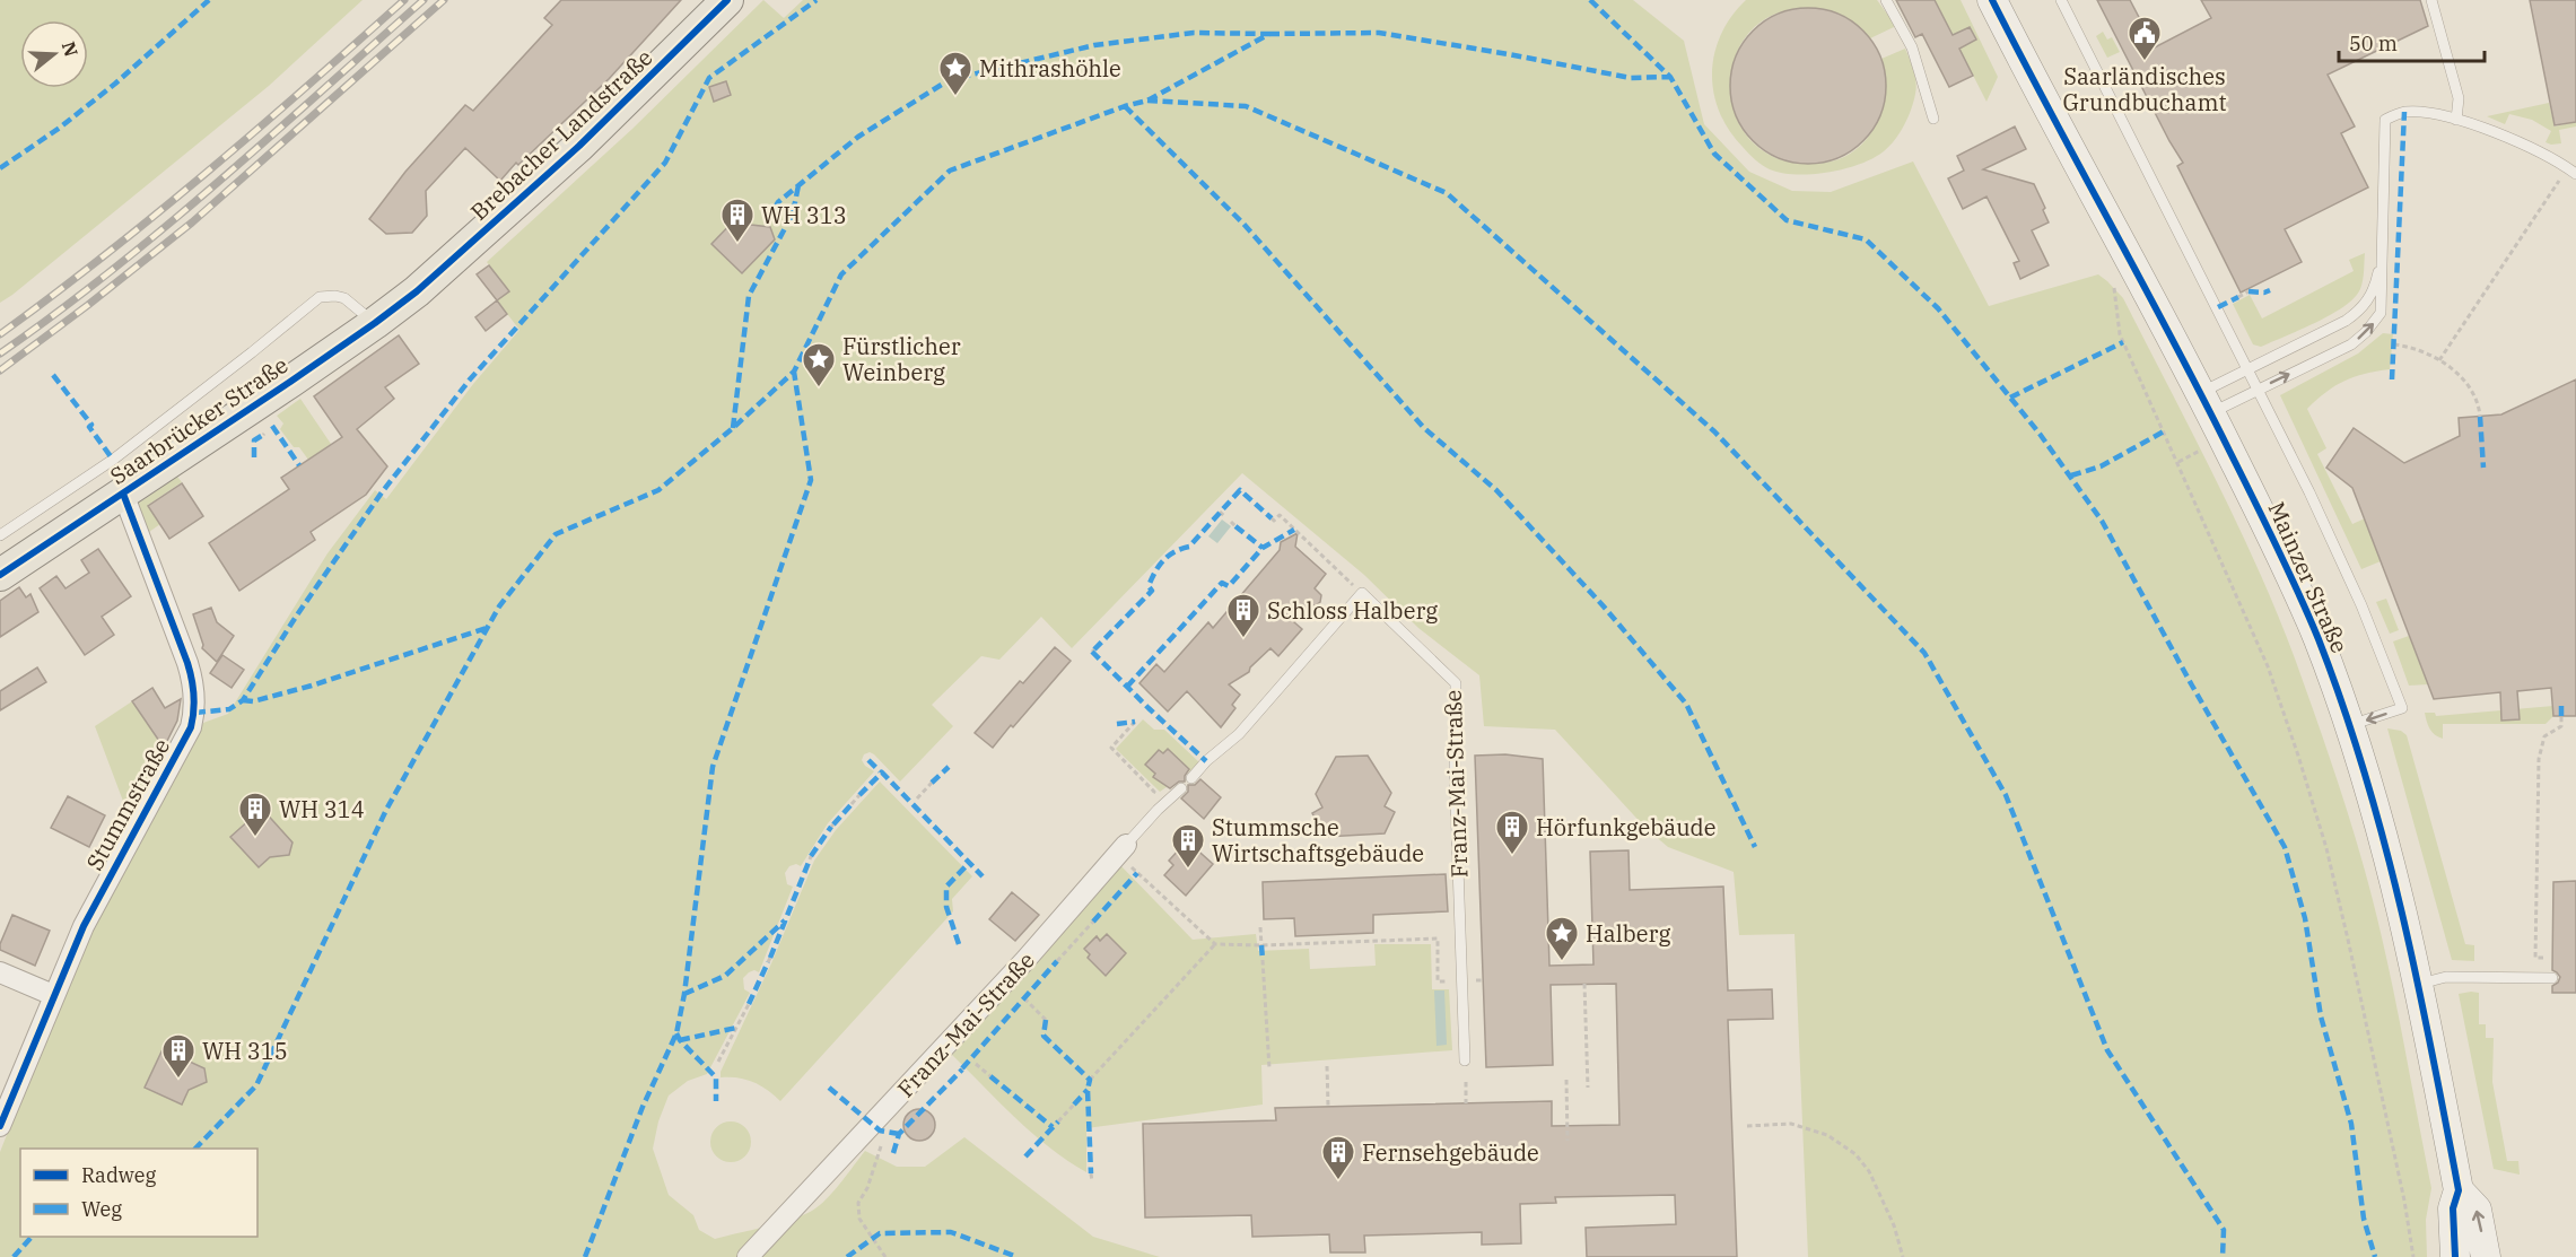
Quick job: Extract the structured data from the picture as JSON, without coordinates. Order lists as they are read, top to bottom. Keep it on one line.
{"streets":{"main road":["Brebacher Landstraße","Saarbrücker Straße","Mainzer Straße"],"street":["Franz-Mai-Straße","Stummstraße"]},"crossings":[["Brebacher Landstraße","Saarbrücker Straße"],["Saarbrücker Straße","Stummstraße"]],"places":{"public building":["Saarländisches Grundbuchamt"],"place":["Mithrashöhle","Fürstlicher Weinberg","Halberg"],"building":["WH 313","Schloss Halberg","WH 314","Hörfunkgebäude","Stummsche Wirtschaftsgebäude","WH 315","Fernsehgebäude"]},"legend":["Radweg","Weg"],"scale_bar":"50 m","north":"right"}
